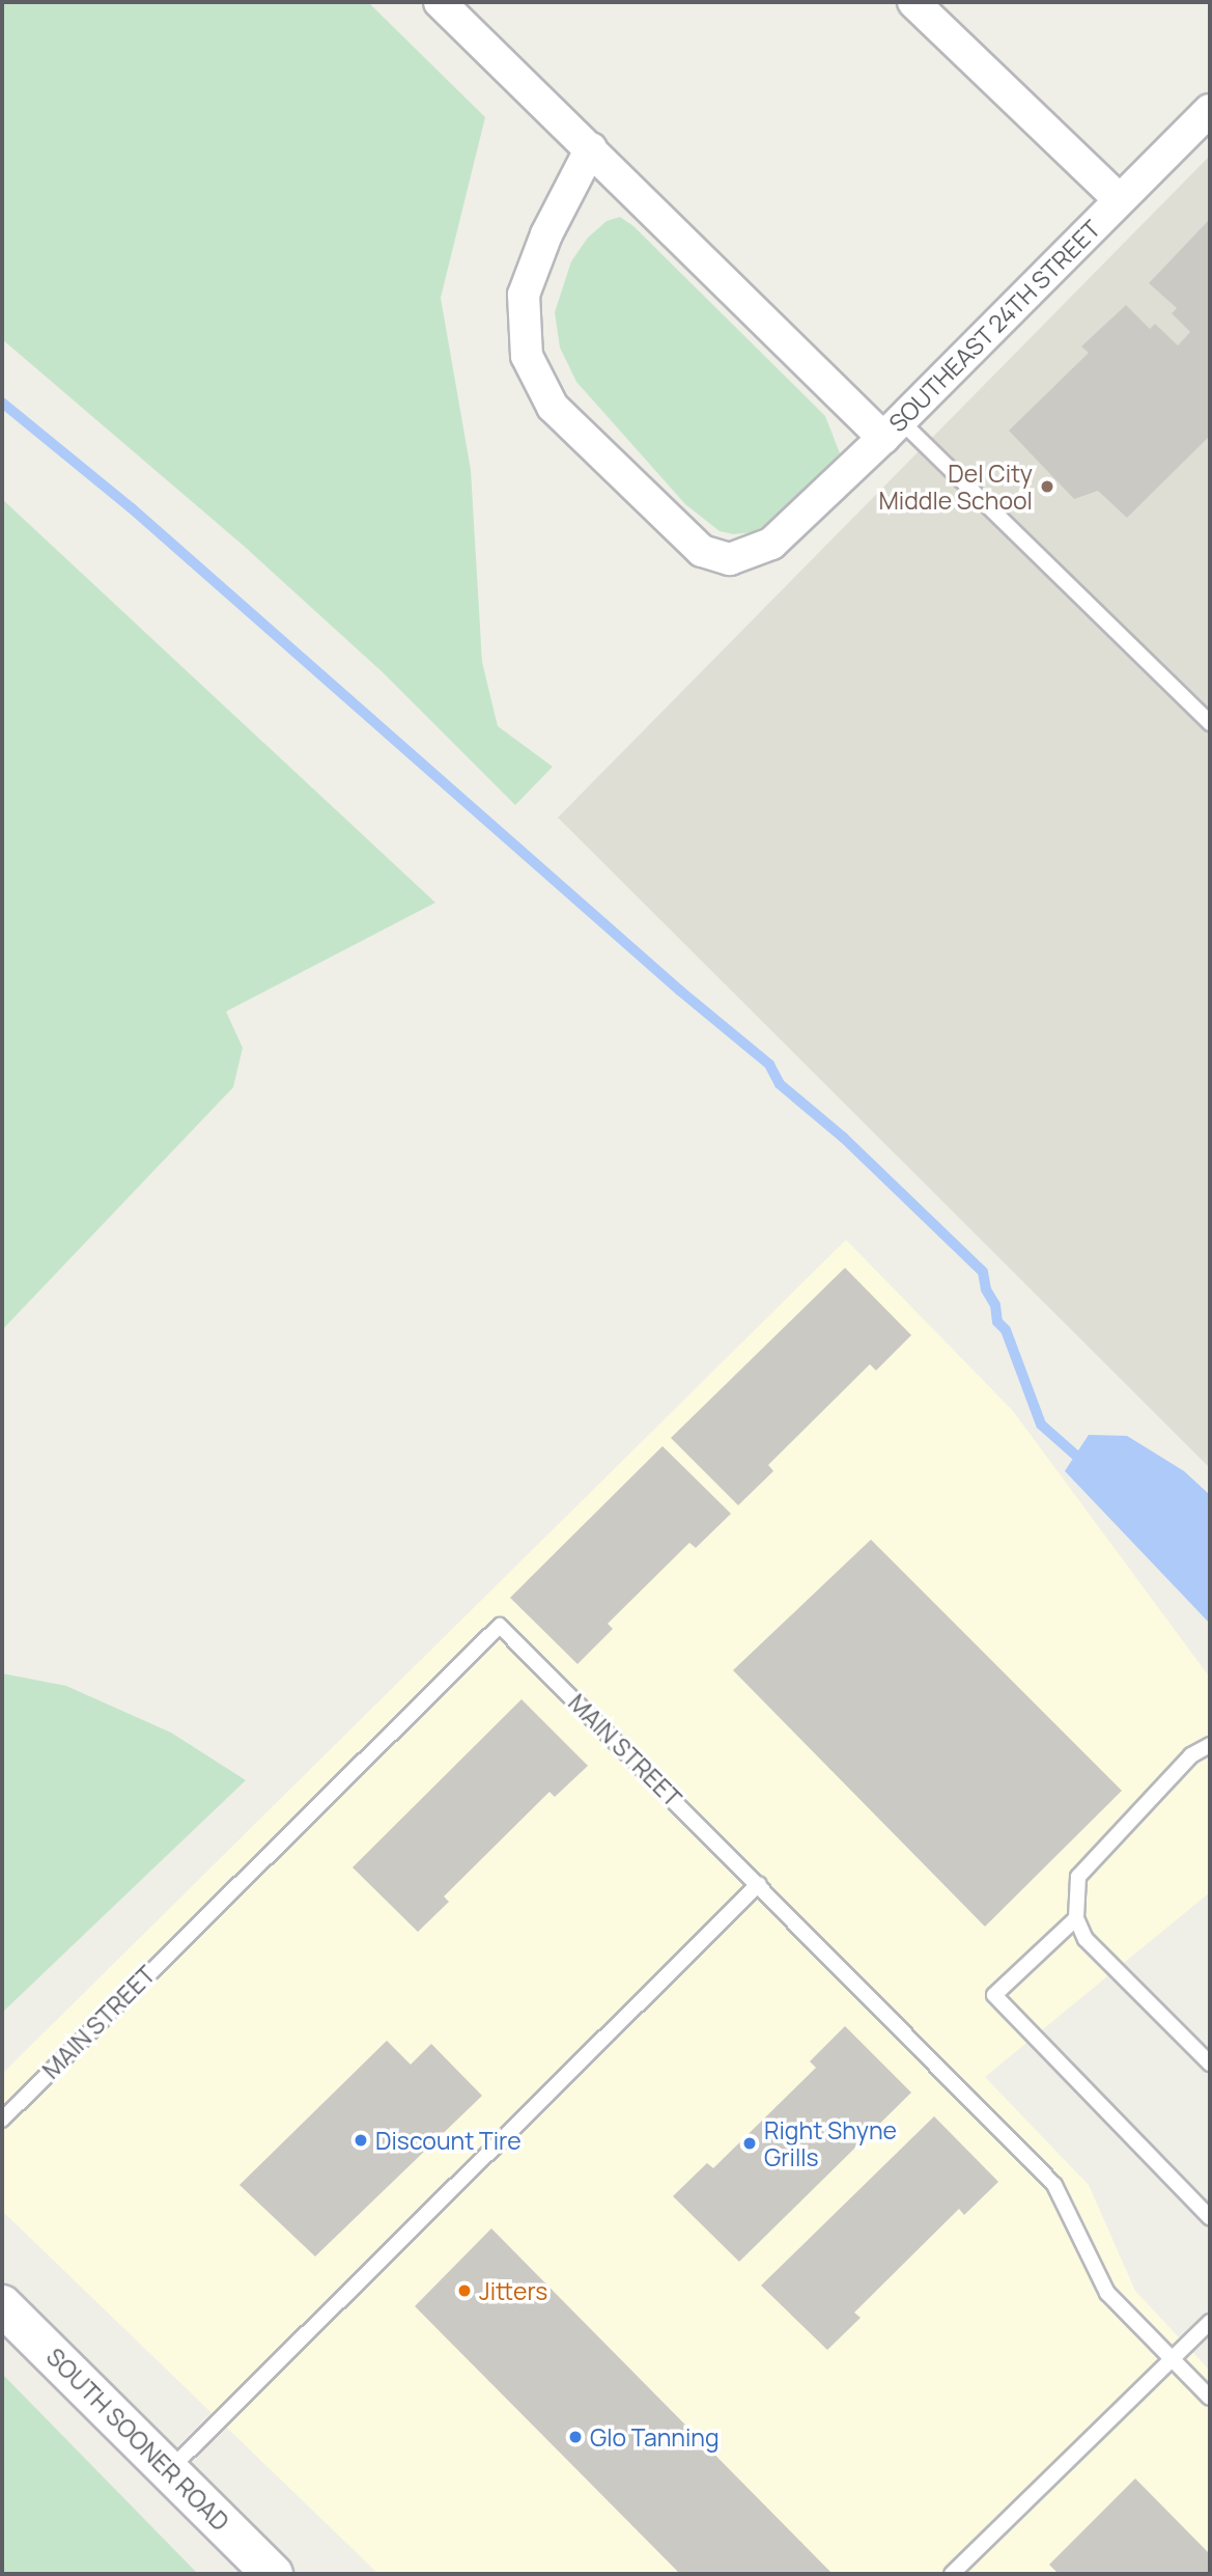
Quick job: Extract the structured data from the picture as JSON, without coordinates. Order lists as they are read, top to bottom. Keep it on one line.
{"streets":{"main road":["SOUTH SOONER ROAD"],"street":["SOUTHEAST 24TH STREET"],"lane":["MAIN STREET"]},"places":["Del City Middle School","Discount Tire","Right Shyne Grills","Jitters","Glo Tanning"]}
